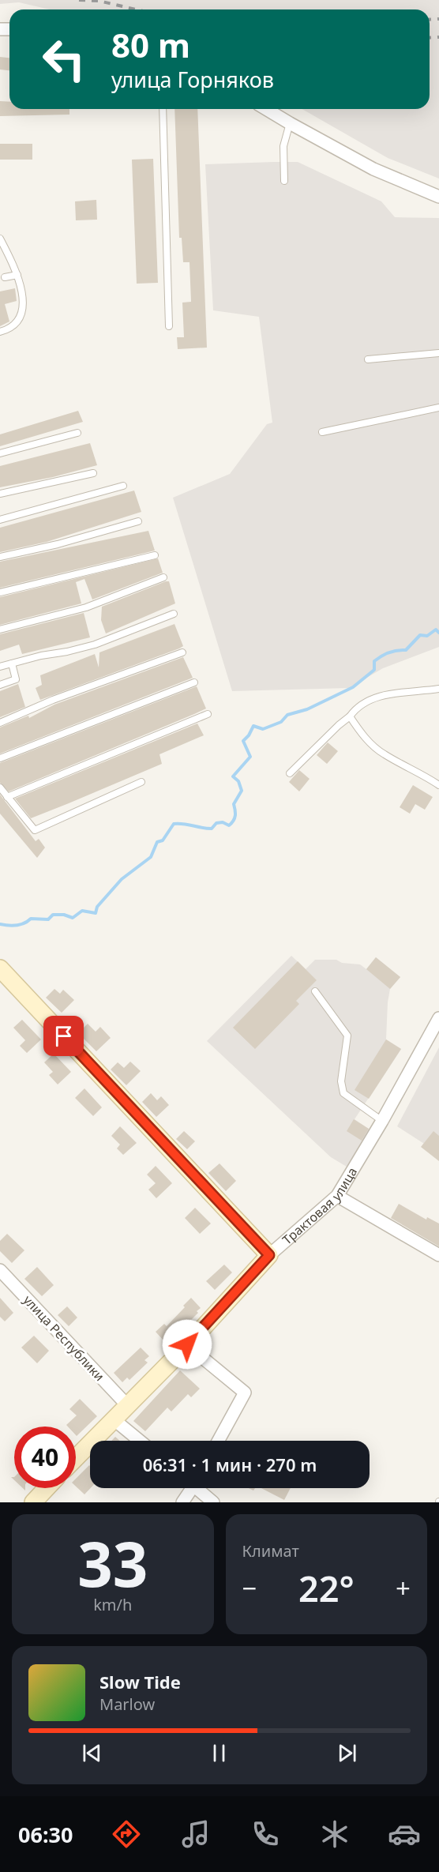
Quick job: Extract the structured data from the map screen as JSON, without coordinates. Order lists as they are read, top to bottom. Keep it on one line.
{"streets":{"street":["Трактовая улица","улица Республики"]},"crossings":[["Трактовая улица","улица Республики"]],"page":{"turn":["80 m","улица Горняков"],"limit":"40","trip":"06:31 · 1 мин · 270 m","tile":[["33","km/h"],"Климат"],"heat":["−","22°","+"],"song":["Slow Tide","Marlow"],"tabs":"06:30"}}
